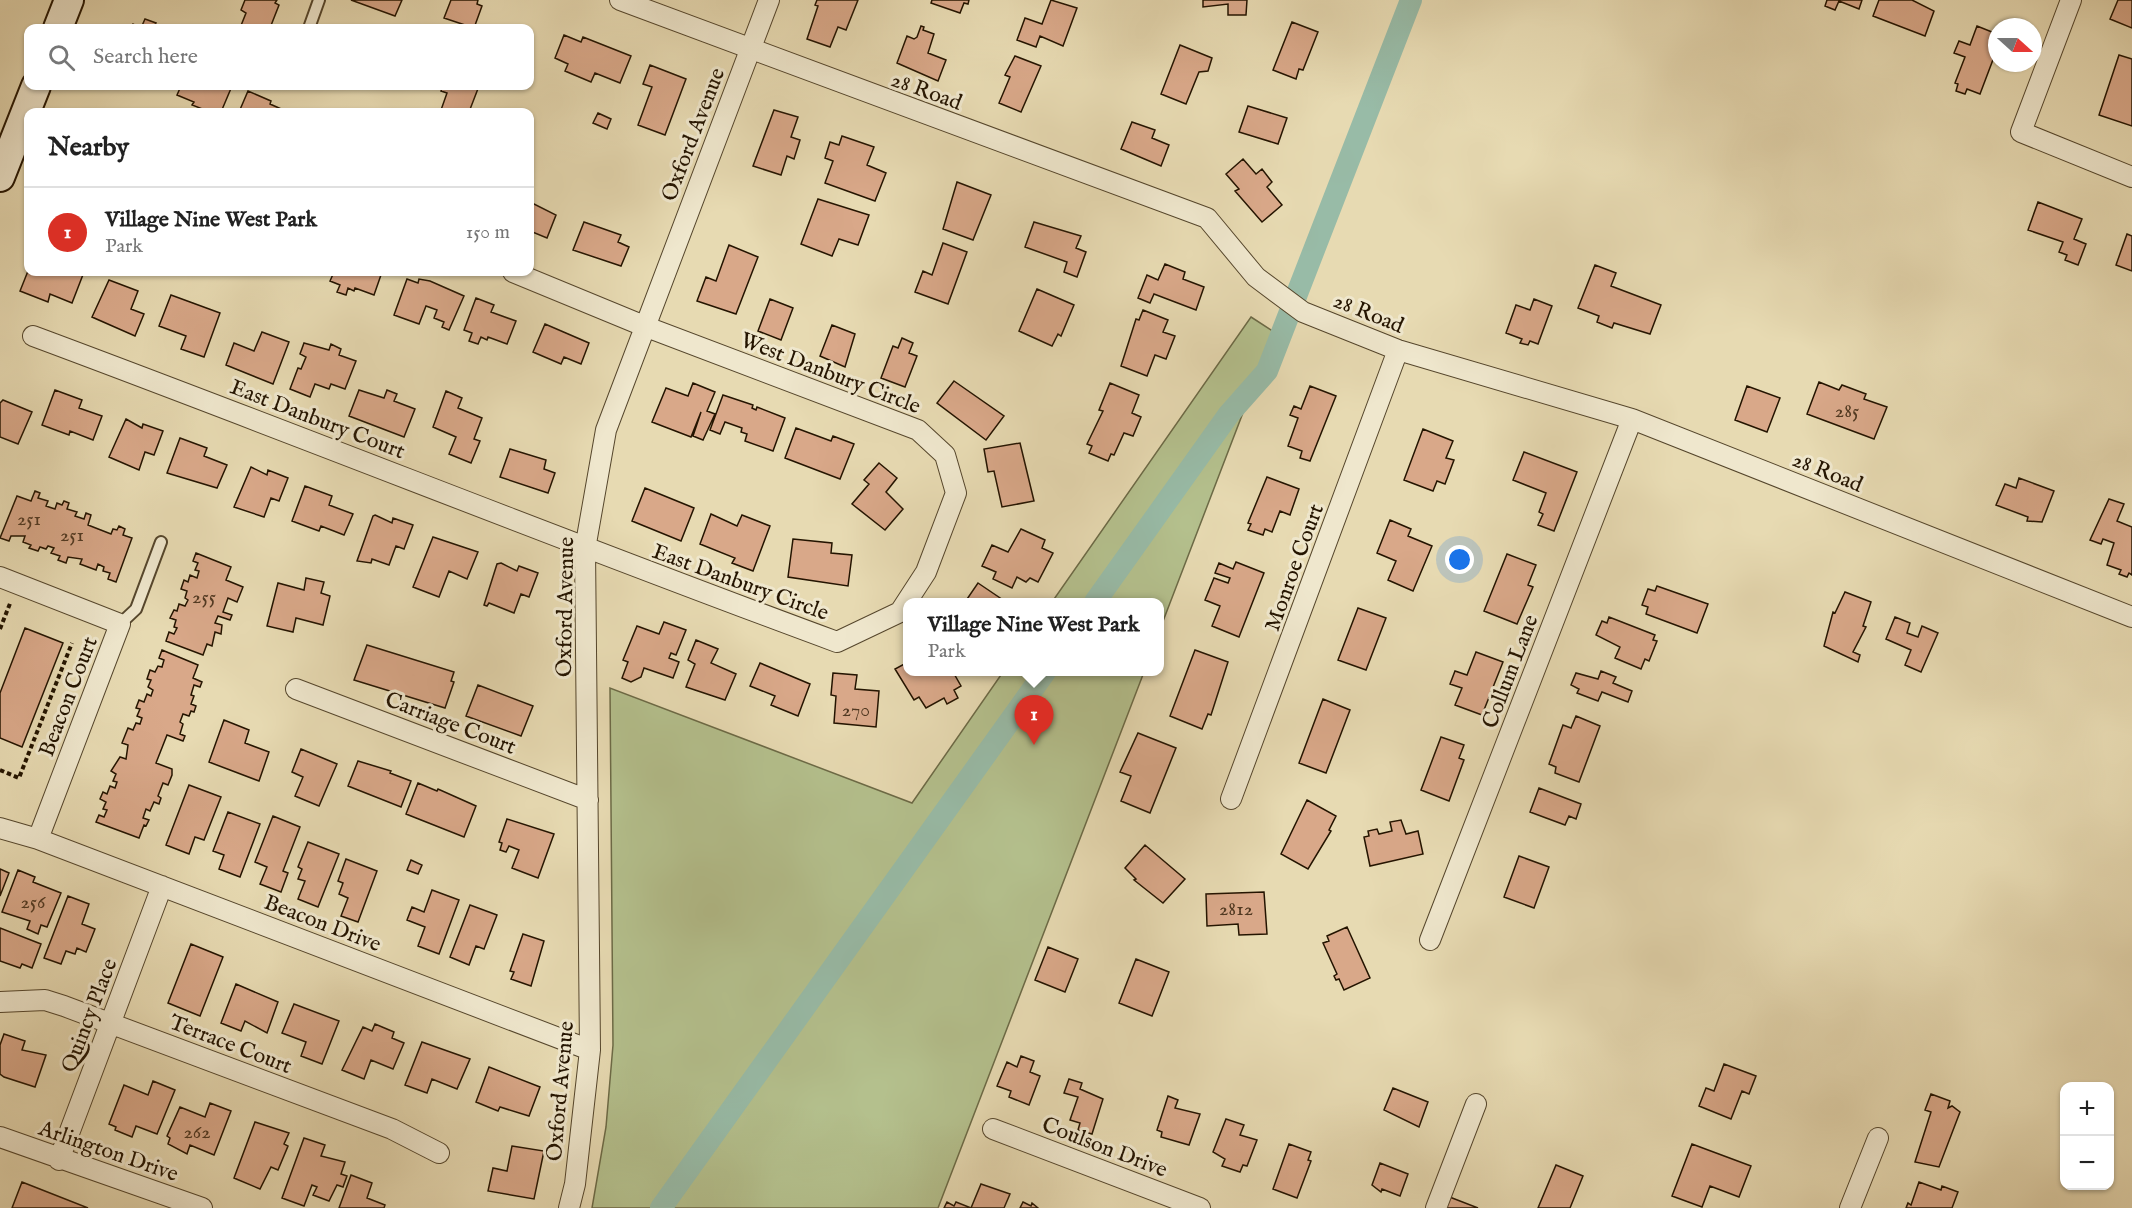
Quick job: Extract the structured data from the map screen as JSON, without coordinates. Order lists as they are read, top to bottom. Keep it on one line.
{"streets":{"street":["28 Road","Oxford Avenue","West Danbury Circle","East Danbury Court","Monroe Court","East Danbury Circle","Collum Lane","Beacon Court","Carriage Court","Beacon Drive","Quincy Place","Terrace Court","Coulson Drive","Arlington Drive"]},"crossings":[["28 Road","Oxford Avenue"],["28 Road","Monroe Court"],["28 Road","Collum Lane"],["Oxford Avenue","West Danbury Circle"],["Oxford Avenue","East Danbury Court"],["Oxford Avenue","East Danbury Circle"],["Oxford Avenue","Carriage Court"],["Oxford Avenue","Beacon Drive"],["West Danbury Circle","East Danbury Circle"],["East Danbury Court","East Danbury Circle"],["Beacon Court","Beacon Drive"],["Beacon Drive","Quincy Place"],["Quincy Place","Terrace Court"],["Quincy Place","Arlington Drive"]],"house_numbers":["285","251","251","255","270","256","2812","262"],"north":"right","page":{"search":"Search here","heading":"Nearby","list":[{"mark":"1","name":"Village Nine West Park","note":"Park","value":"150 m"}],"popup":["Village Nine West Park","Park"],"pins":"1","map_buttons":["+","−"]}}
